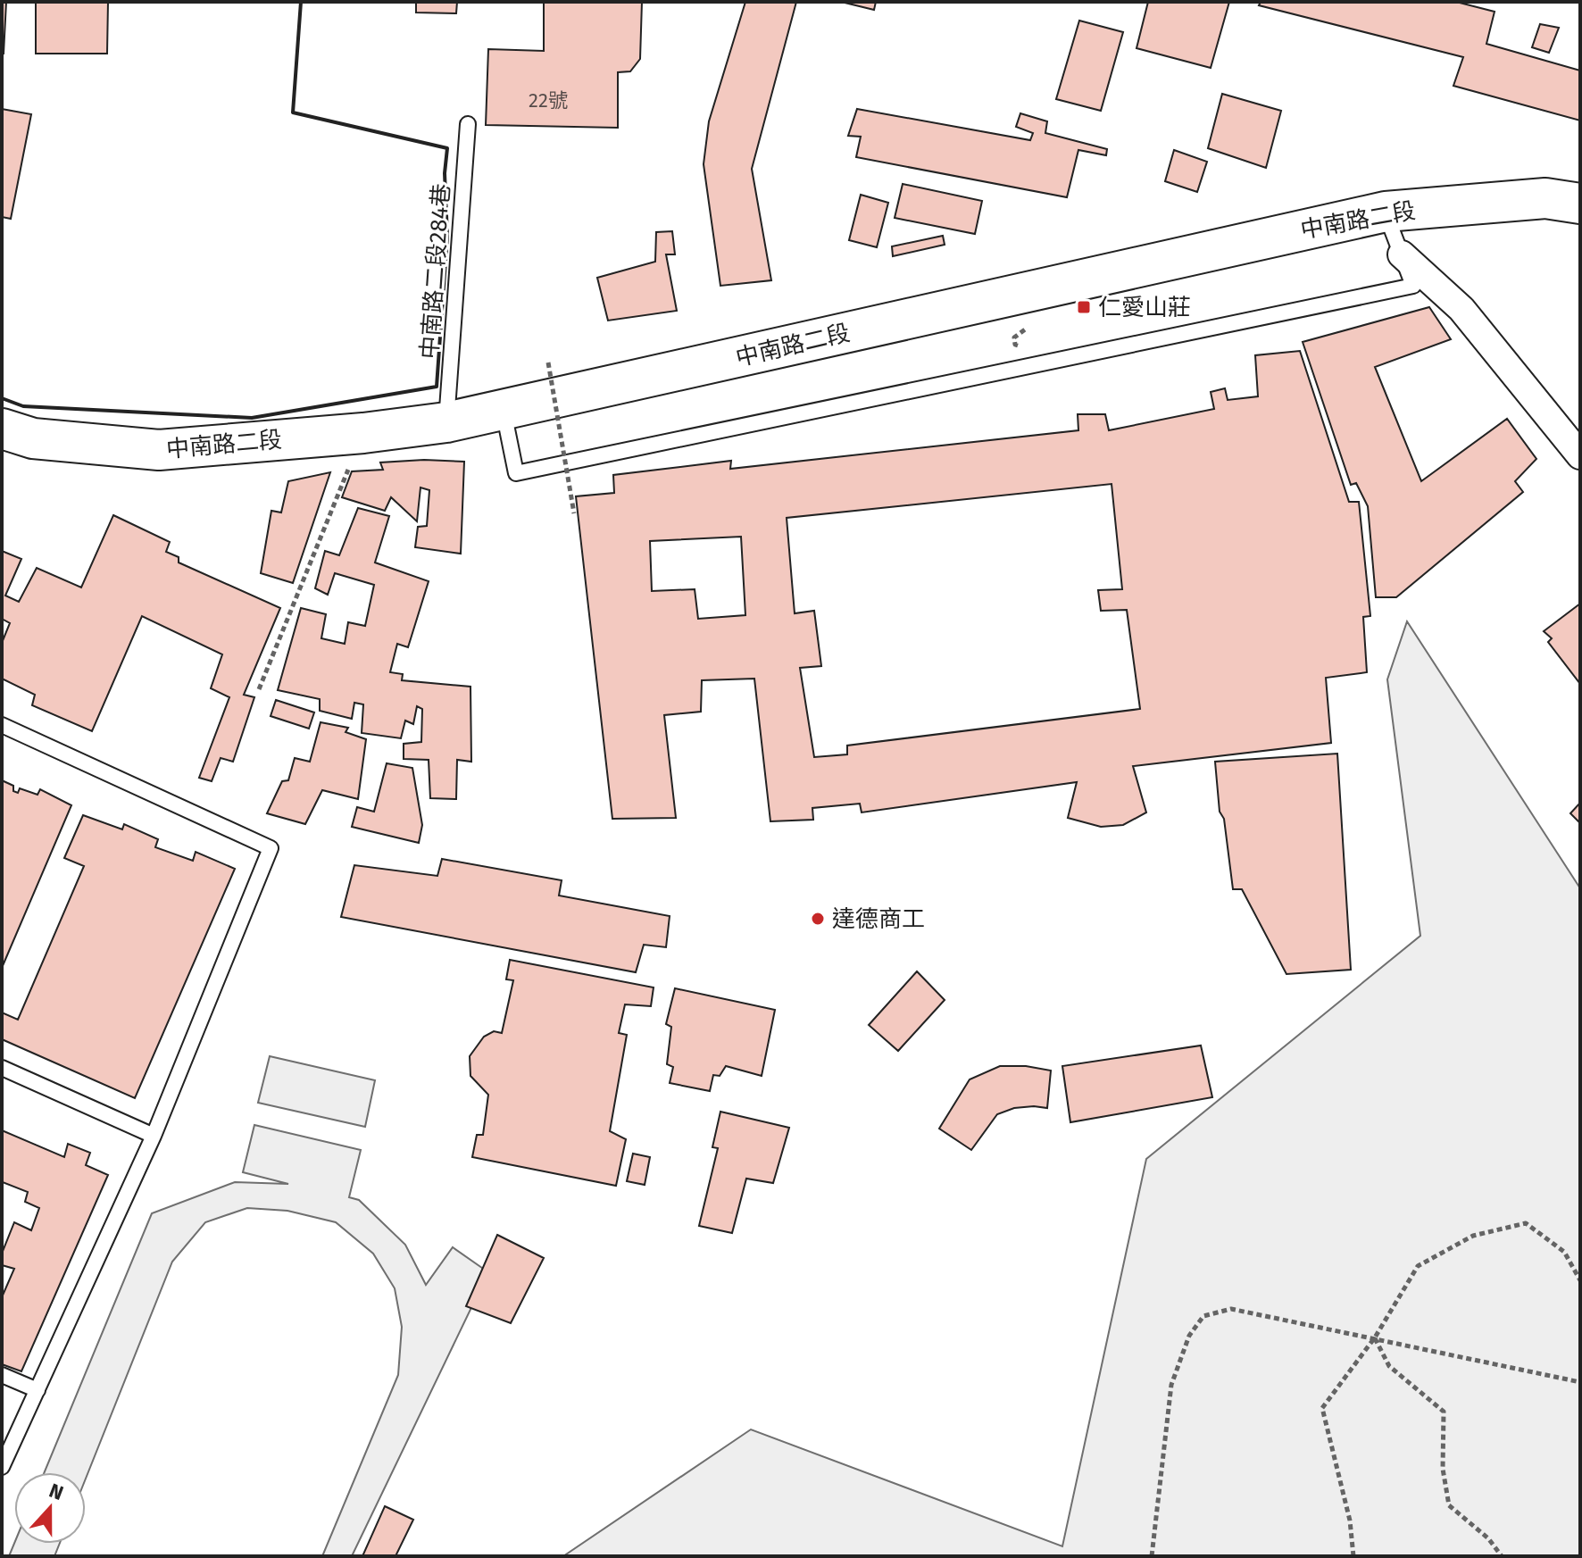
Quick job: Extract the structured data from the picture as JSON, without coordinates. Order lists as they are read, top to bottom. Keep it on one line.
{"streets":{"main road":["中南路二段"],"lane":["中南路二段284巷"]},"crossings":[["中南路二段","中南路二段284巷"]],"places":{"transit":["仁愛山莊"],"other":["達德商工"]},"house_numbers":["22號"],"north":"top"}
